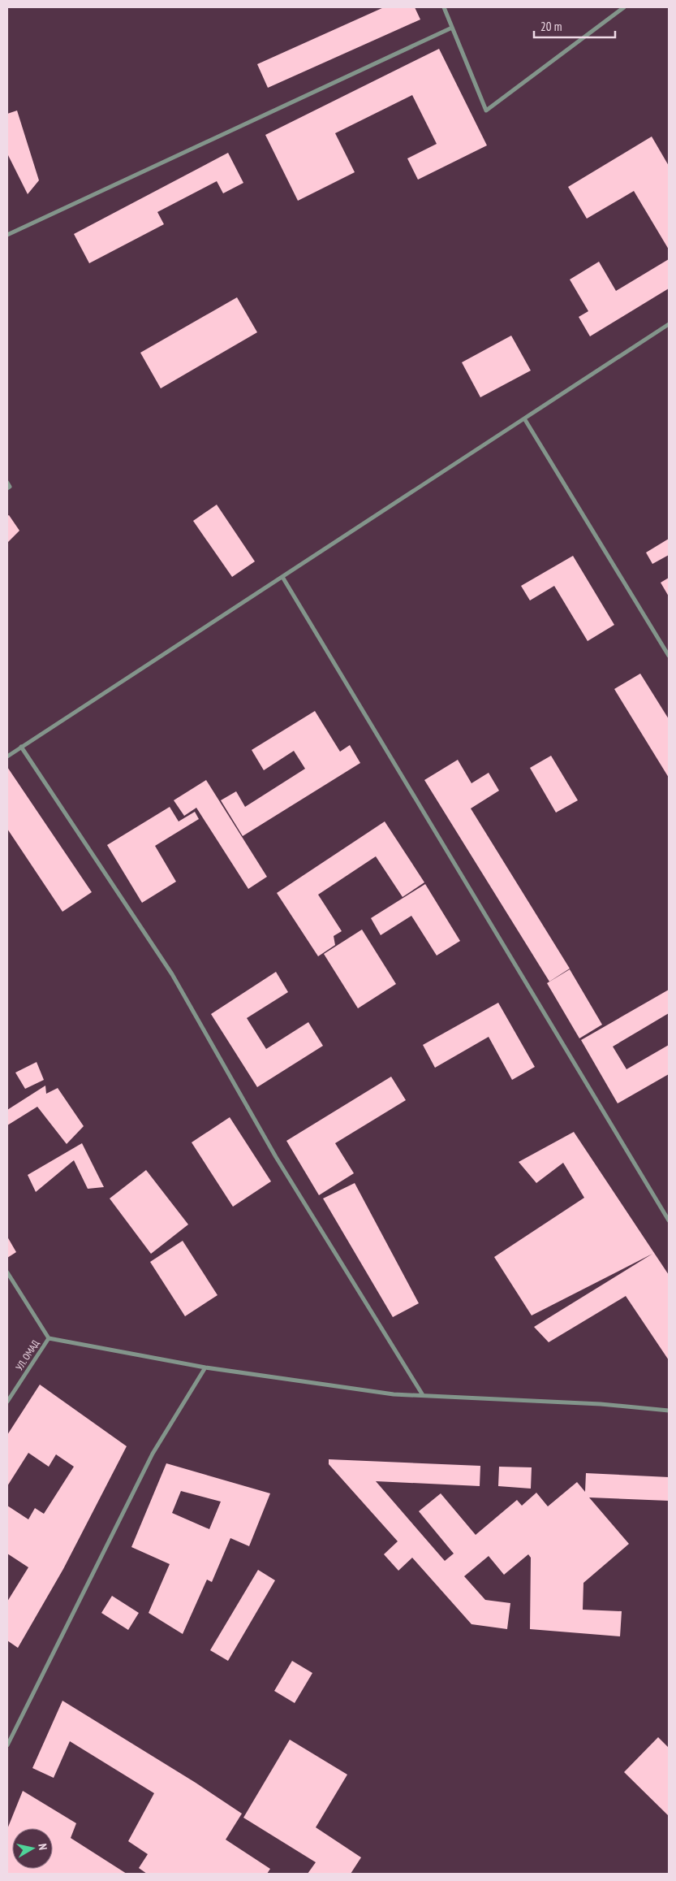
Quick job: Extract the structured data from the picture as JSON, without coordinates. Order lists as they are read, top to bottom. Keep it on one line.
{"streets":{"street":["УЛ. ОМАД"]},"scale_bar":"20 m","north":"right"}
